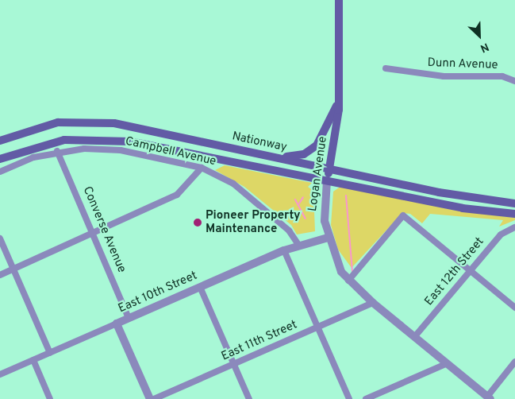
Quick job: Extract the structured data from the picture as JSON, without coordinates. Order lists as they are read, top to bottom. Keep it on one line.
{"streets":{"main road":["Nationway","Logan Avenue"],"street":["Dunn Avenue","Campbell Avenue","Converse Avenue","East 12th Street","East 10th Street","East 11th Street"]},"crossings":[["Nationway","Logan Avenue"],["Campbell Avenue","Converse Avenue"],["Campbell Avenue","East 10th Street"],["Logan Avenue","East 12th Street"],["Logan Avenue","East 10th Street"],["Logan Avenue","East 11th Street"],["Converse Avenue","East 10th Street"]],"places":["Pioneer Property Maintenance"],"north":"bottom right"}
